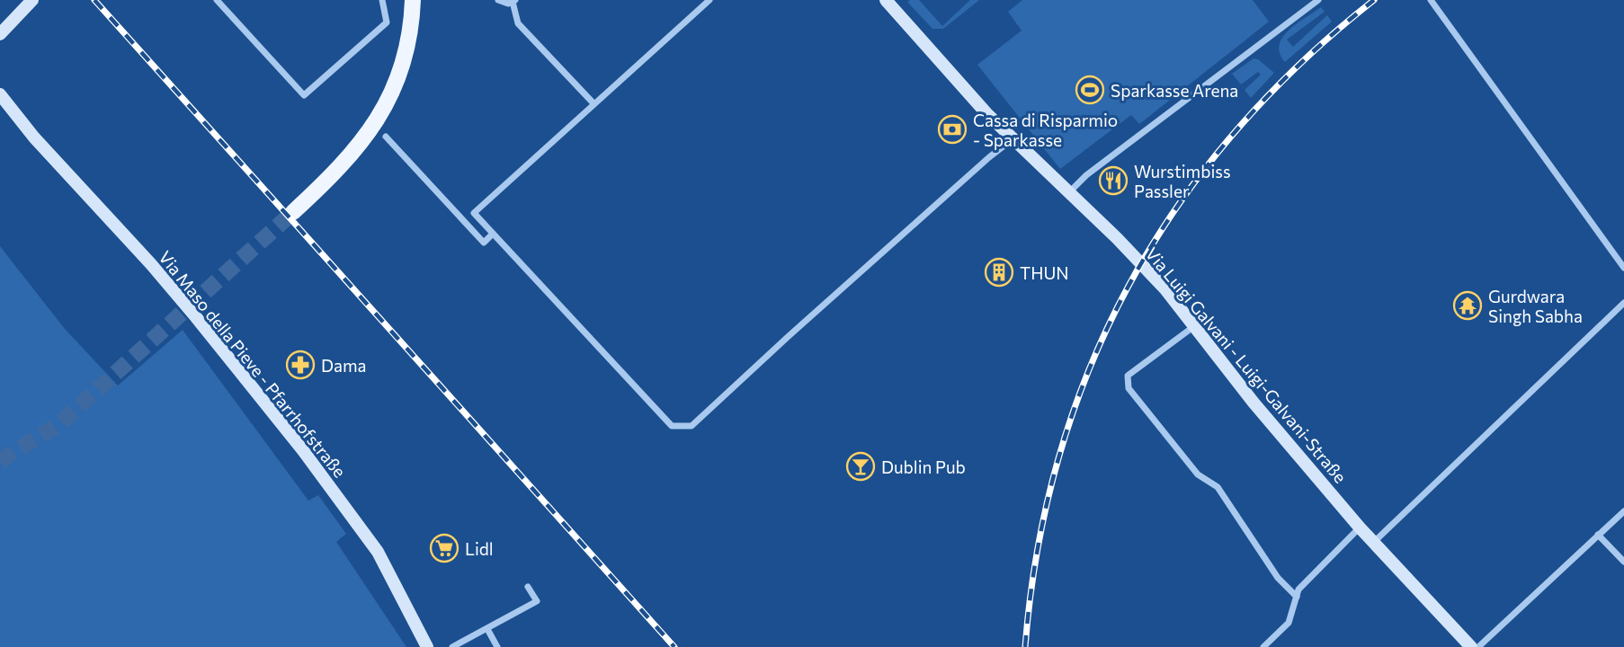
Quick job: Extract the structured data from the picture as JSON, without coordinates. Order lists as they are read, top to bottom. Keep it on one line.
{"streets":{"main road":["Via Maso della Pieve - Pfarrhofstraße","Via Luigi Galvani - Luigi-Galvani-Straße"]},"places":{"sports":["Sparkasse Arena"],"bank":["Cassa di Risparmio - Sparkasse"],"restaurant":["Wurstimbiss Passler"],"building":["THUN"],"temple":["Gurdwara Singh Sabha"],"pharmacy":["Dama"],"bar":["Dublin Pub"],"supermarket":["Lidl"]}}
